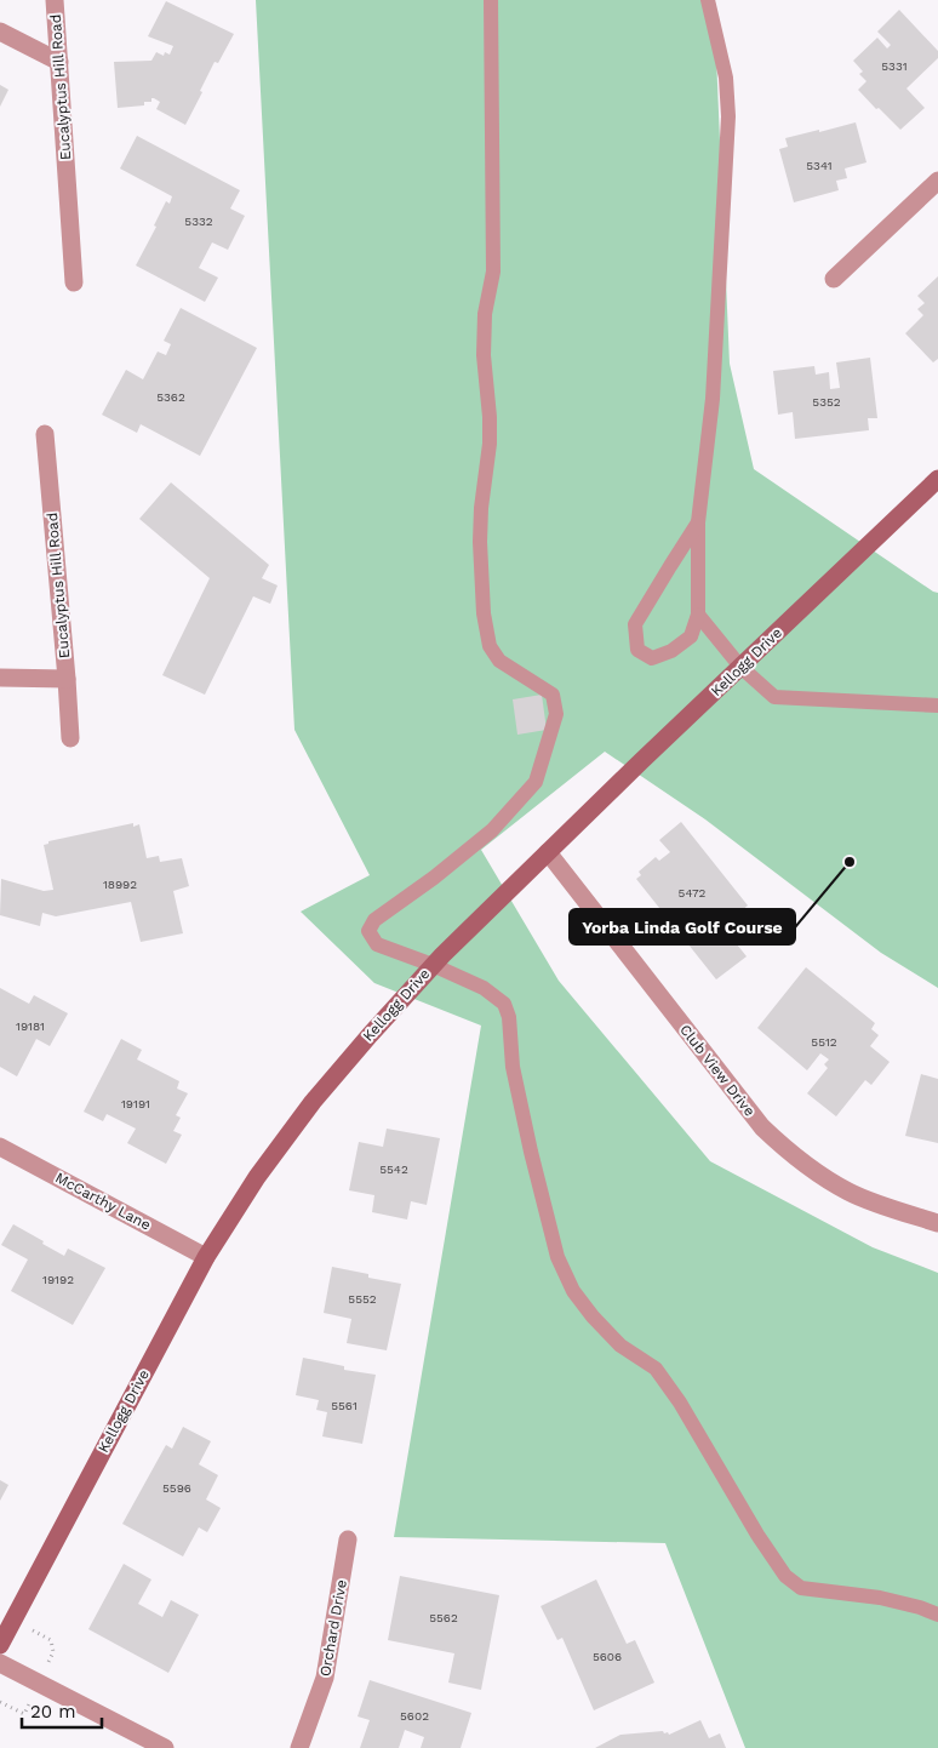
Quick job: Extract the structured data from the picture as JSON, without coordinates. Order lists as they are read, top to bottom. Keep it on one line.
{"streets":{"main road":["Kellogg Drive"],"street":["Eucalyptus Hill Road","Club View Drive","McCarthy Lane","Orchard Drive"]},"crossings":[["Kellogg Drive","Club View Drive"],["Kellogg Drive","McCarthy Lane"]],"places":["Yorba Linda Golf Course"],"house_numbers":["5331","5341","5332","5362","5352","18992","5472","19181","5512","19191","5542","19192","5552","5561","5596","5562","5606","5602"],"scale_bar":"20 m"}
